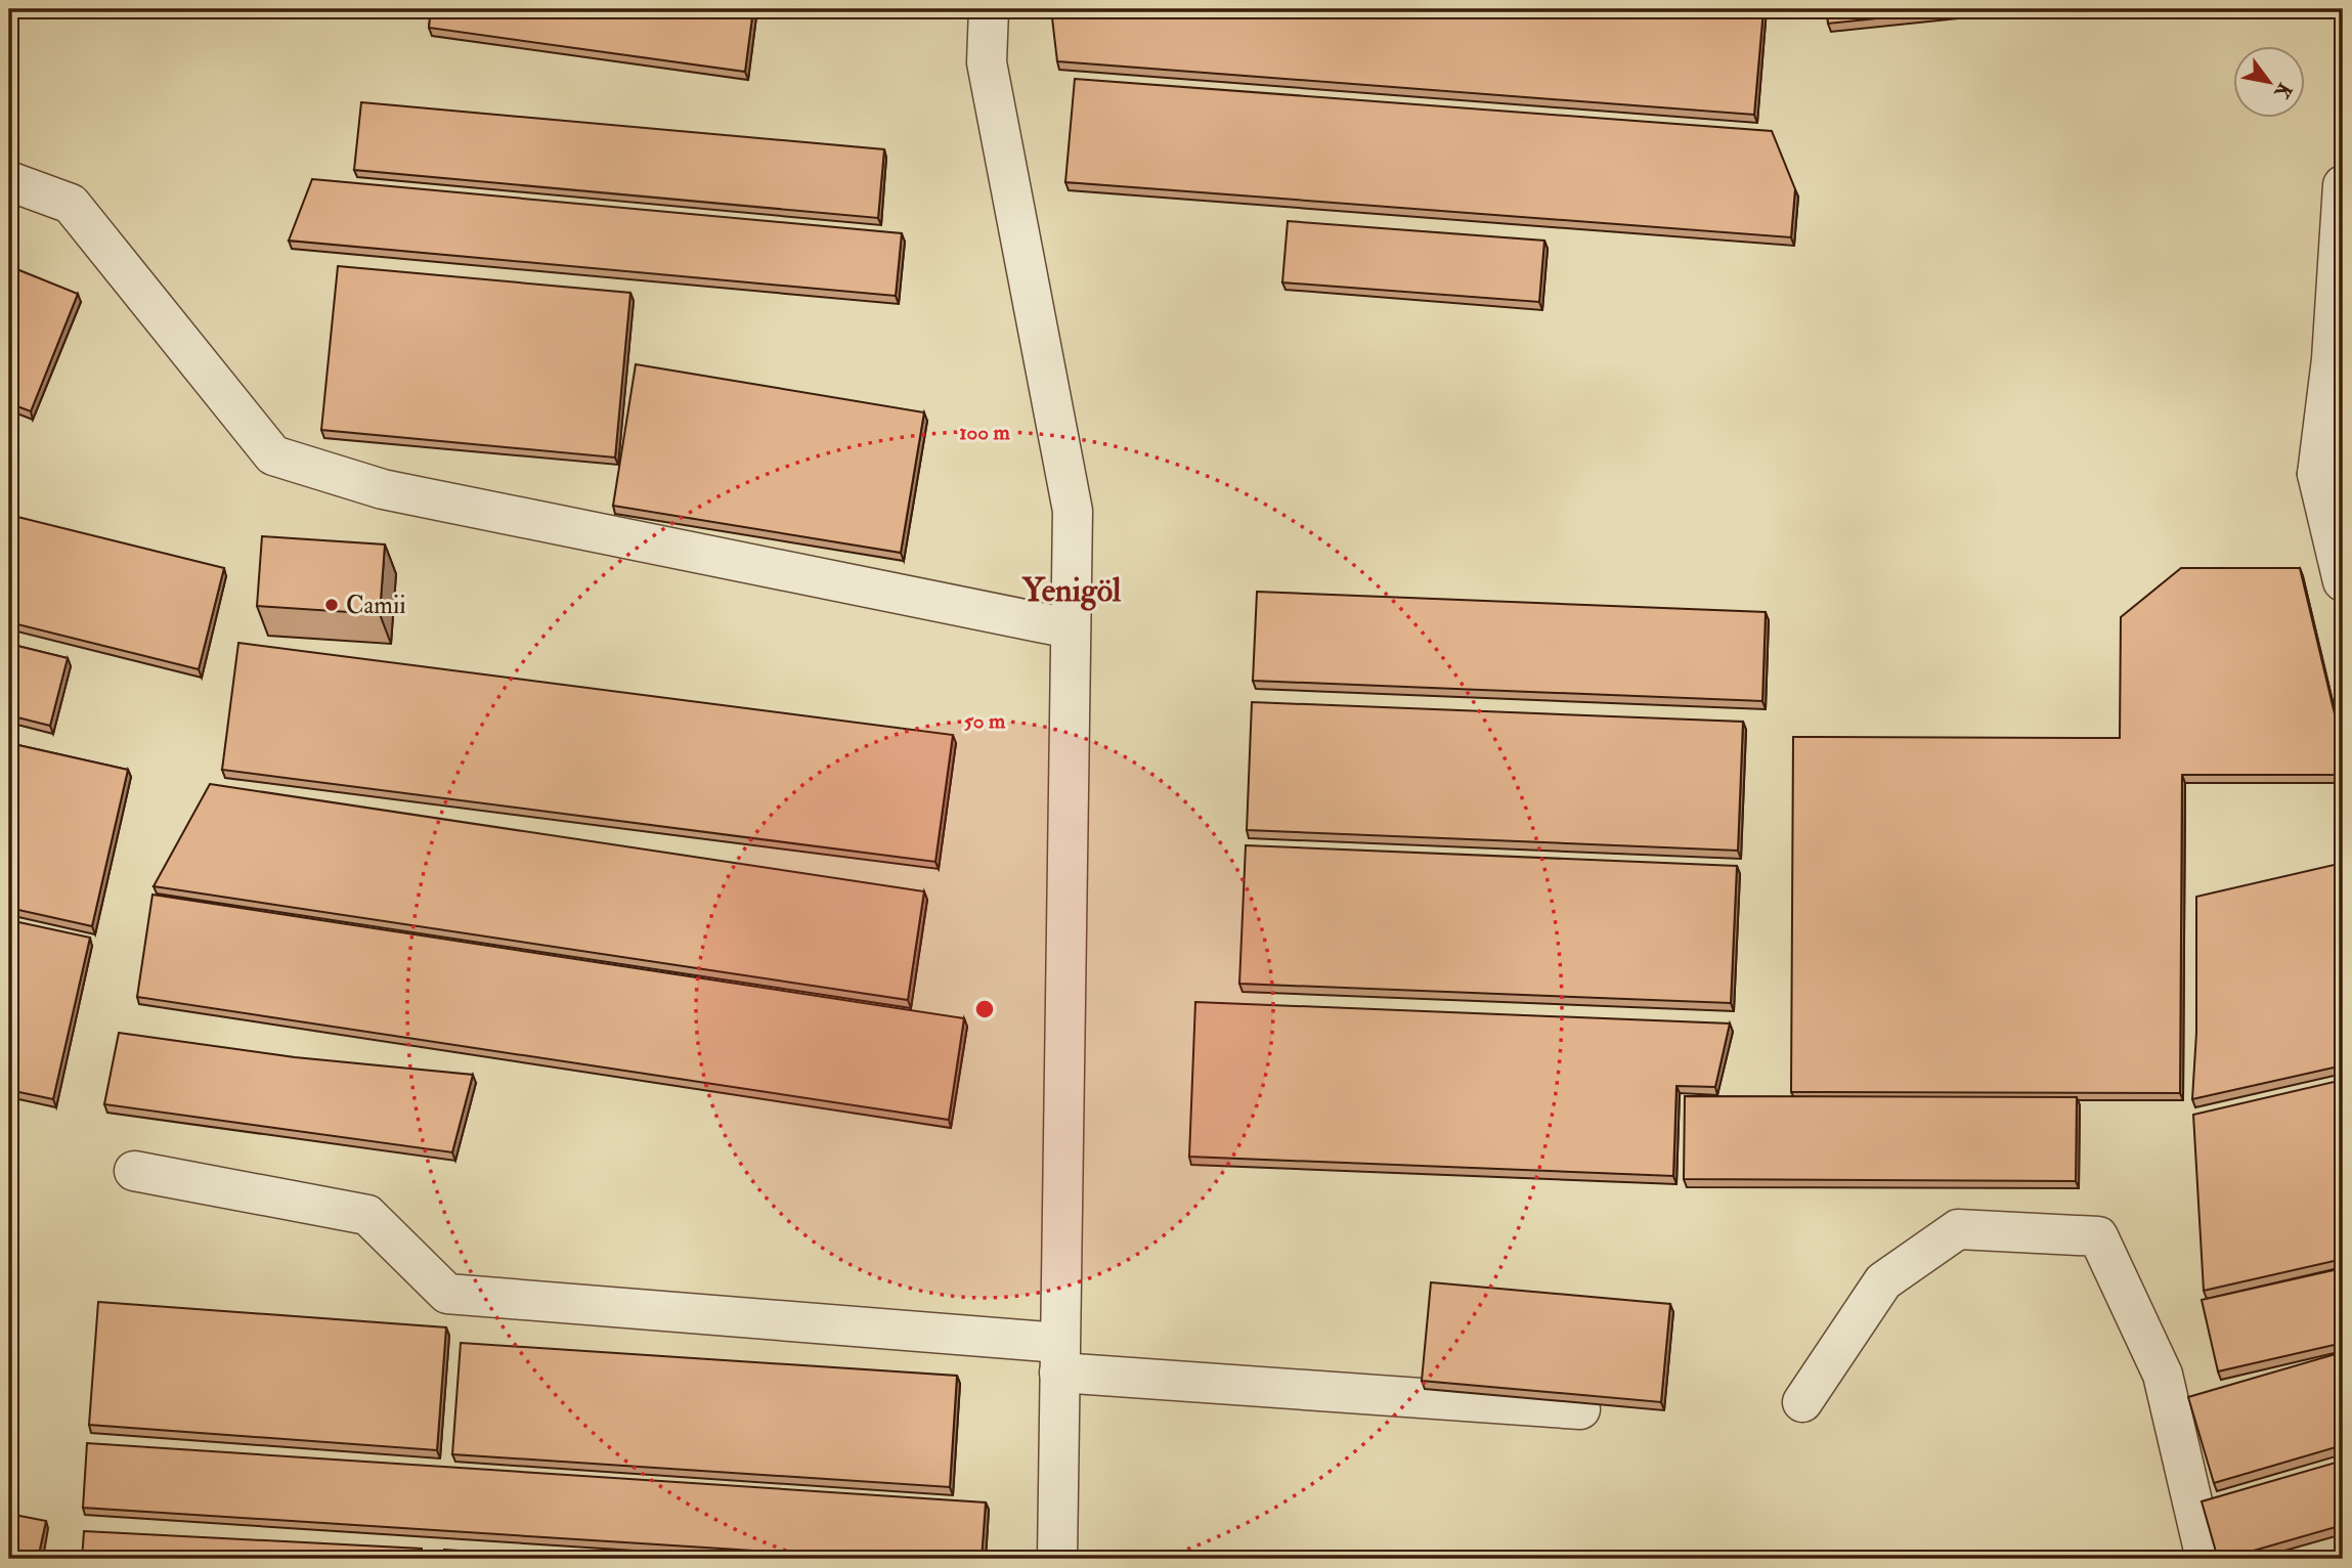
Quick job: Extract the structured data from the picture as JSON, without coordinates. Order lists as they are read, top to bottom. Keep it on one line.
{"districts":["Yenigöl"],"places":["Camii"],"north":"bottom right","rings":["100 m","50 m"]}
